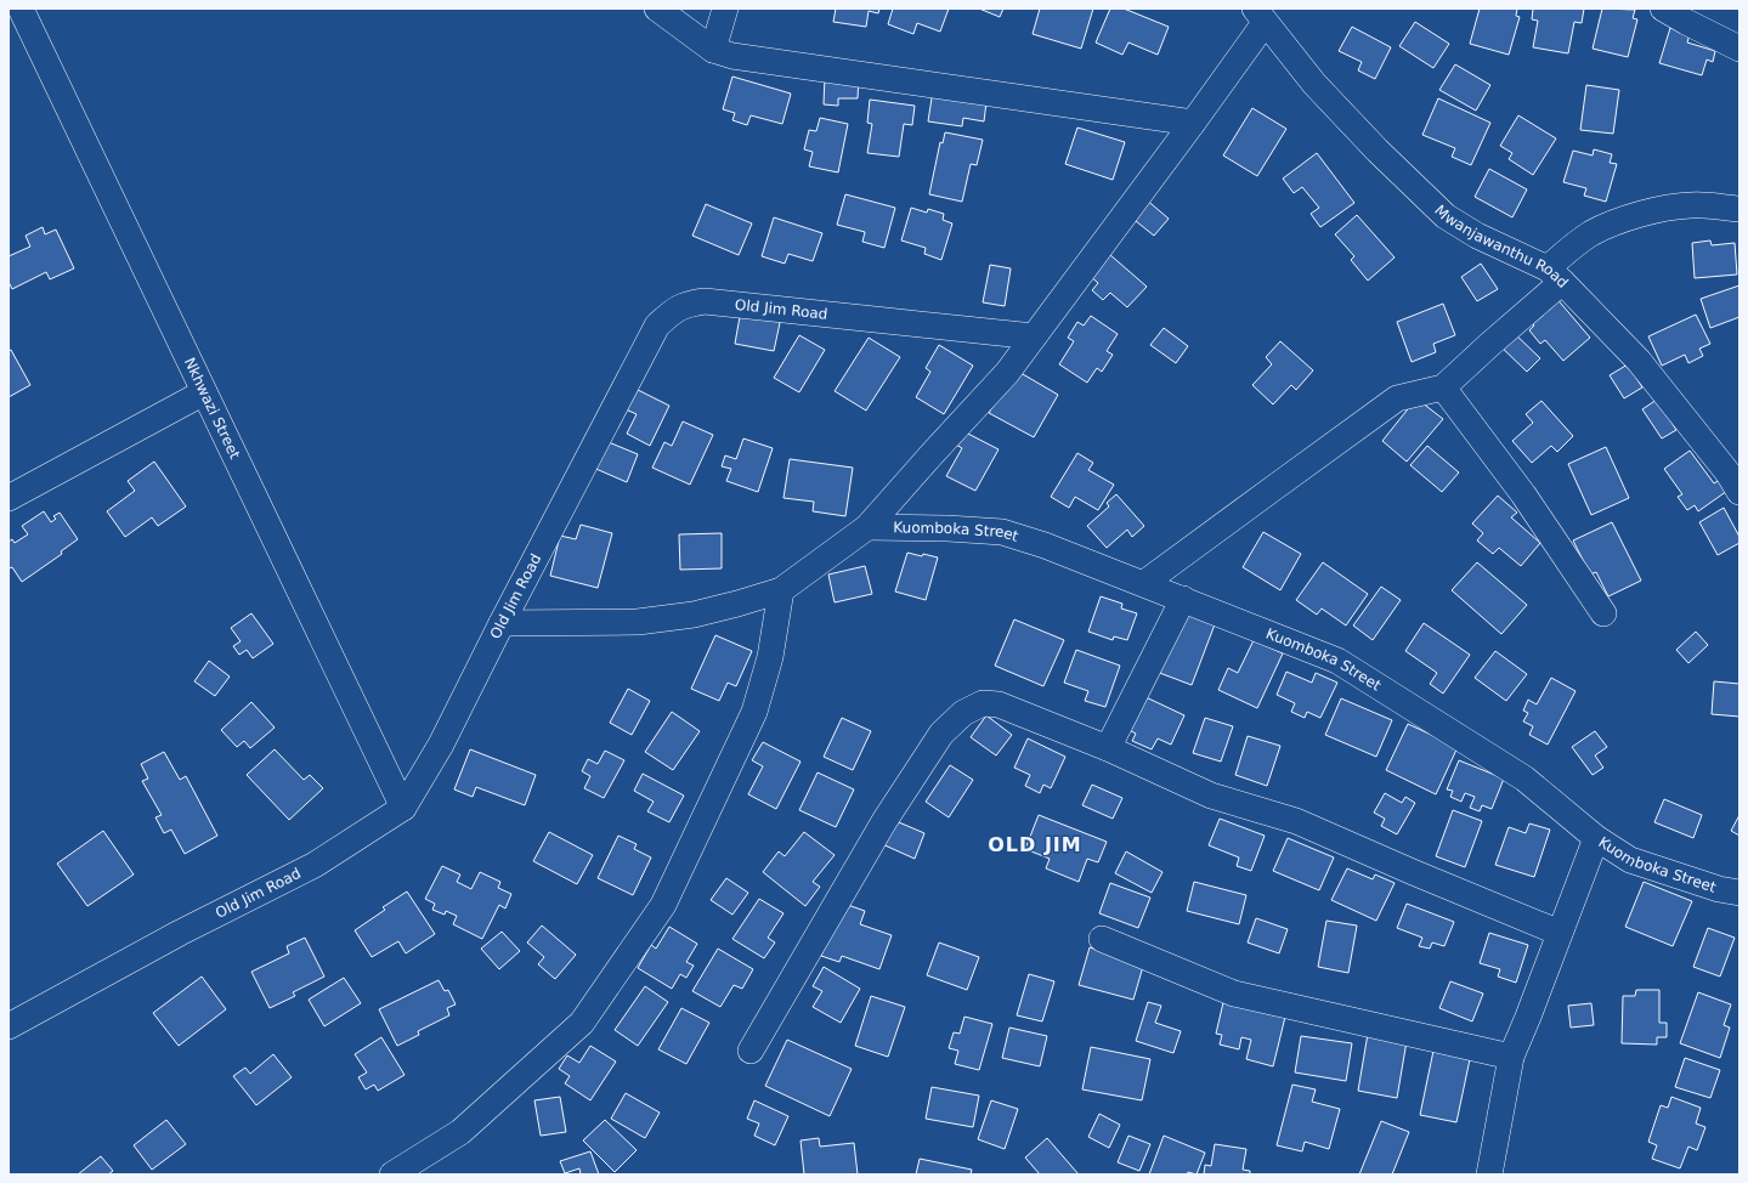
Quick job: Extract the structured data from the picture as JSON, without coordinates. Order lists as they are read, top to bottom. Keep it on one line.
{"streets":{"street":["Mwanjawanthu Road","Old Jim Road","Nkhwazi Street","Kuomboka Street"]},"crossings":[["Old Jim Road","Nkhwazi Street"]],"districts":["OLD JIM"]}
